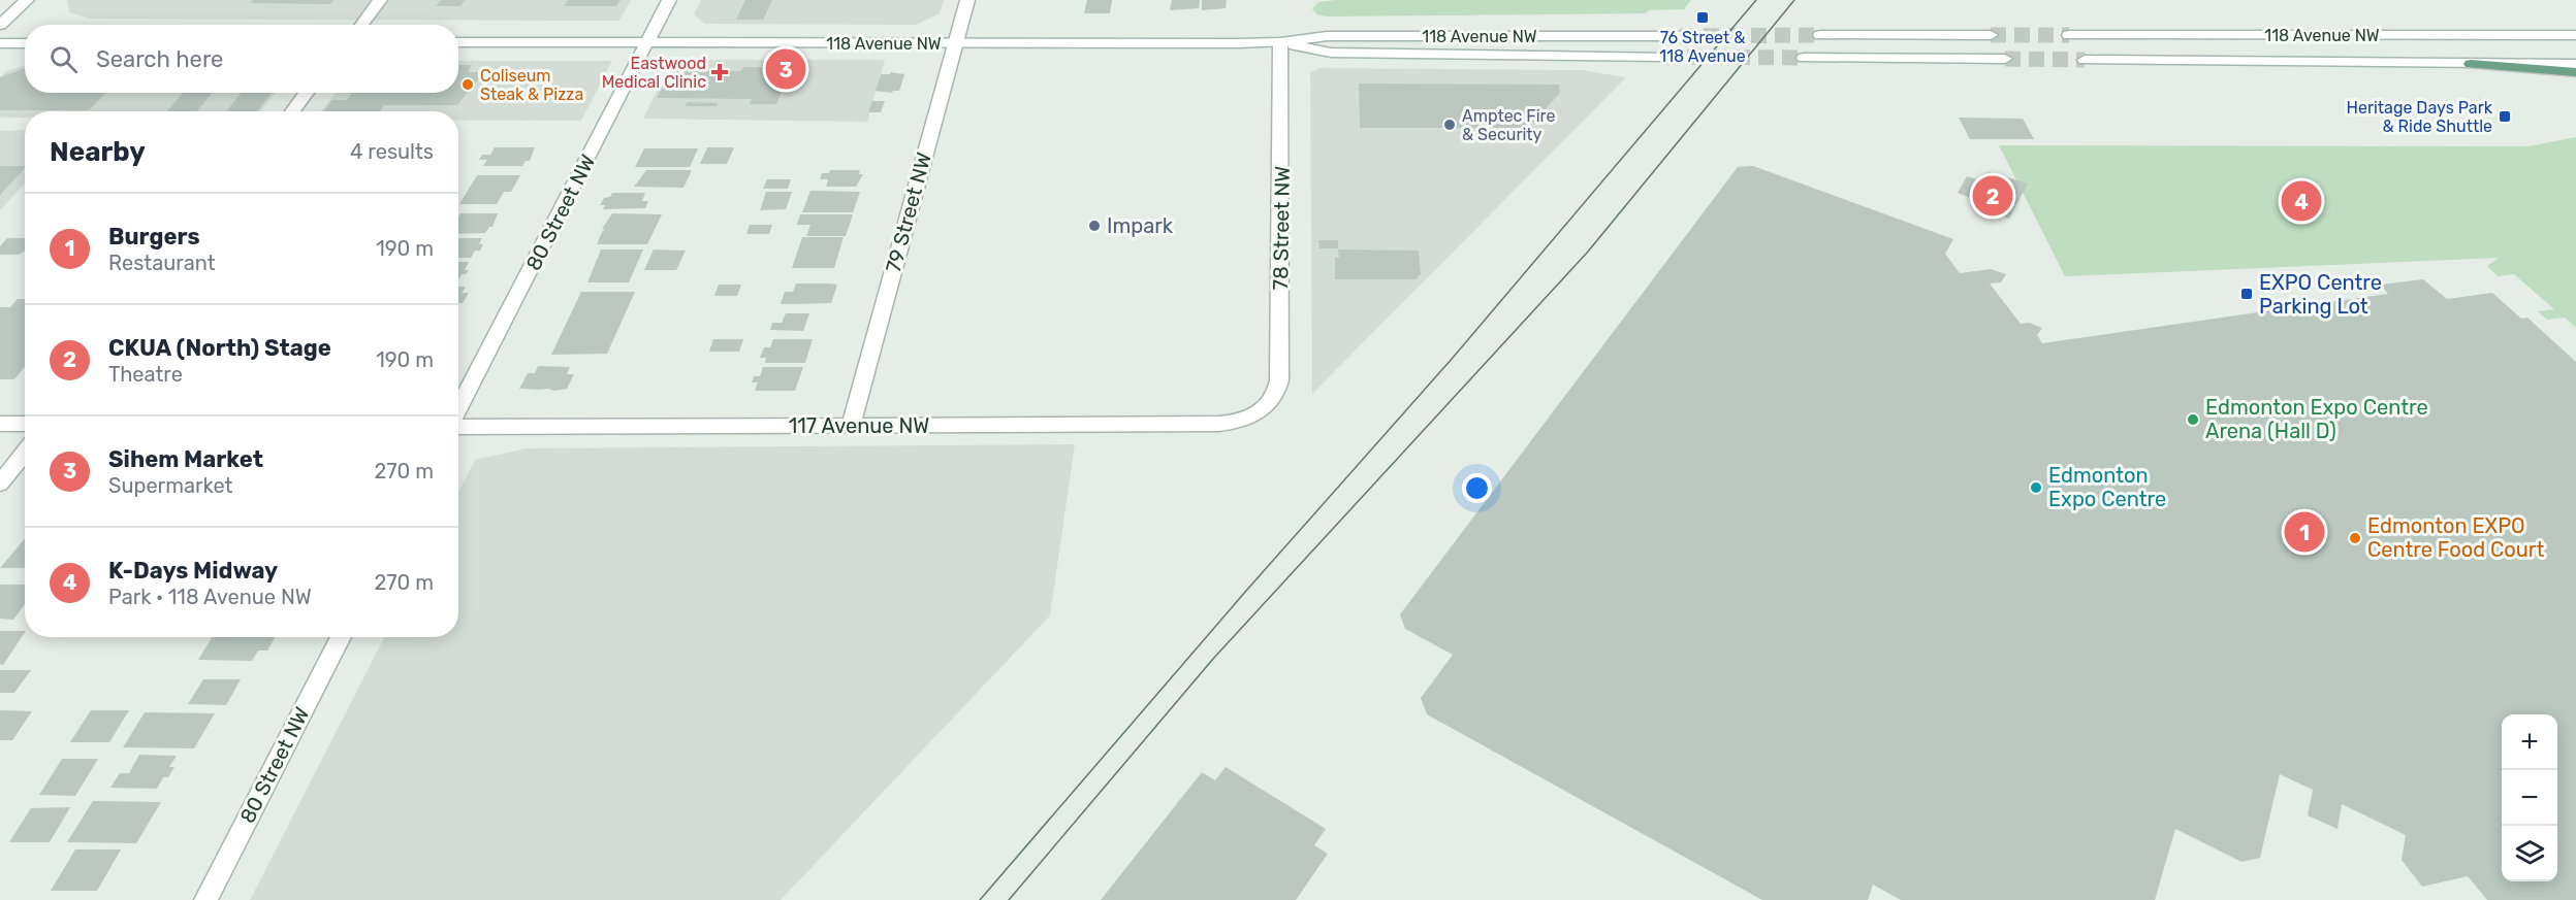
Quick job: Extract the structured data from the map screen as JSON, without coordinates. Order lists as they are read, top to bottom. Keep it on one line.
{"streets":{"main road":["118 Avenue NW","80 Street NW","79 Street NW","78 Street NW","117 Avenue NW"]},"crossings":[["118 Avenue NW","80 Street NW"],["118 Avenue NW","79 Street NW"],["118 Avenue NW","78 Street NW"],["79 Street NW","117 Avenue NW"],["78 Street NW","117 Avenue NW"]],"places":{"transit":["76 Street & 118 Avenue","Heritage Days Park & Ride Shuttle","EXPO Centre Parking Lot"],"health":["Eastwood Medical Clinic"],"other":["Coliseum Steak & Pizza","Amptec Fire & Security","Impark","Edmonton Expo Centre Arena (Hall D)","Edmonton Expo Centre","Edmonton EXPO Centre Food Court"]},"page":{"search":"Search here","pins":["3","2","4","1"],"heading":["Nearby","4 results"],"list":[{"mark":"1","name":"Burgers","note":"Restaurant","value":"190 m"},{"mark":"2","name":"CKUA (North) Stage","note":"Theatre","value":"190 m"},{"mark":"3","name":"Sihem Market","note":"Supermarket","value":"270 m"},{"mark":"4","name":"K-Days Midway","note":"Park · 118 Avenue NW","value":"270 m"}],"map_buttons":["+","−"]}}
